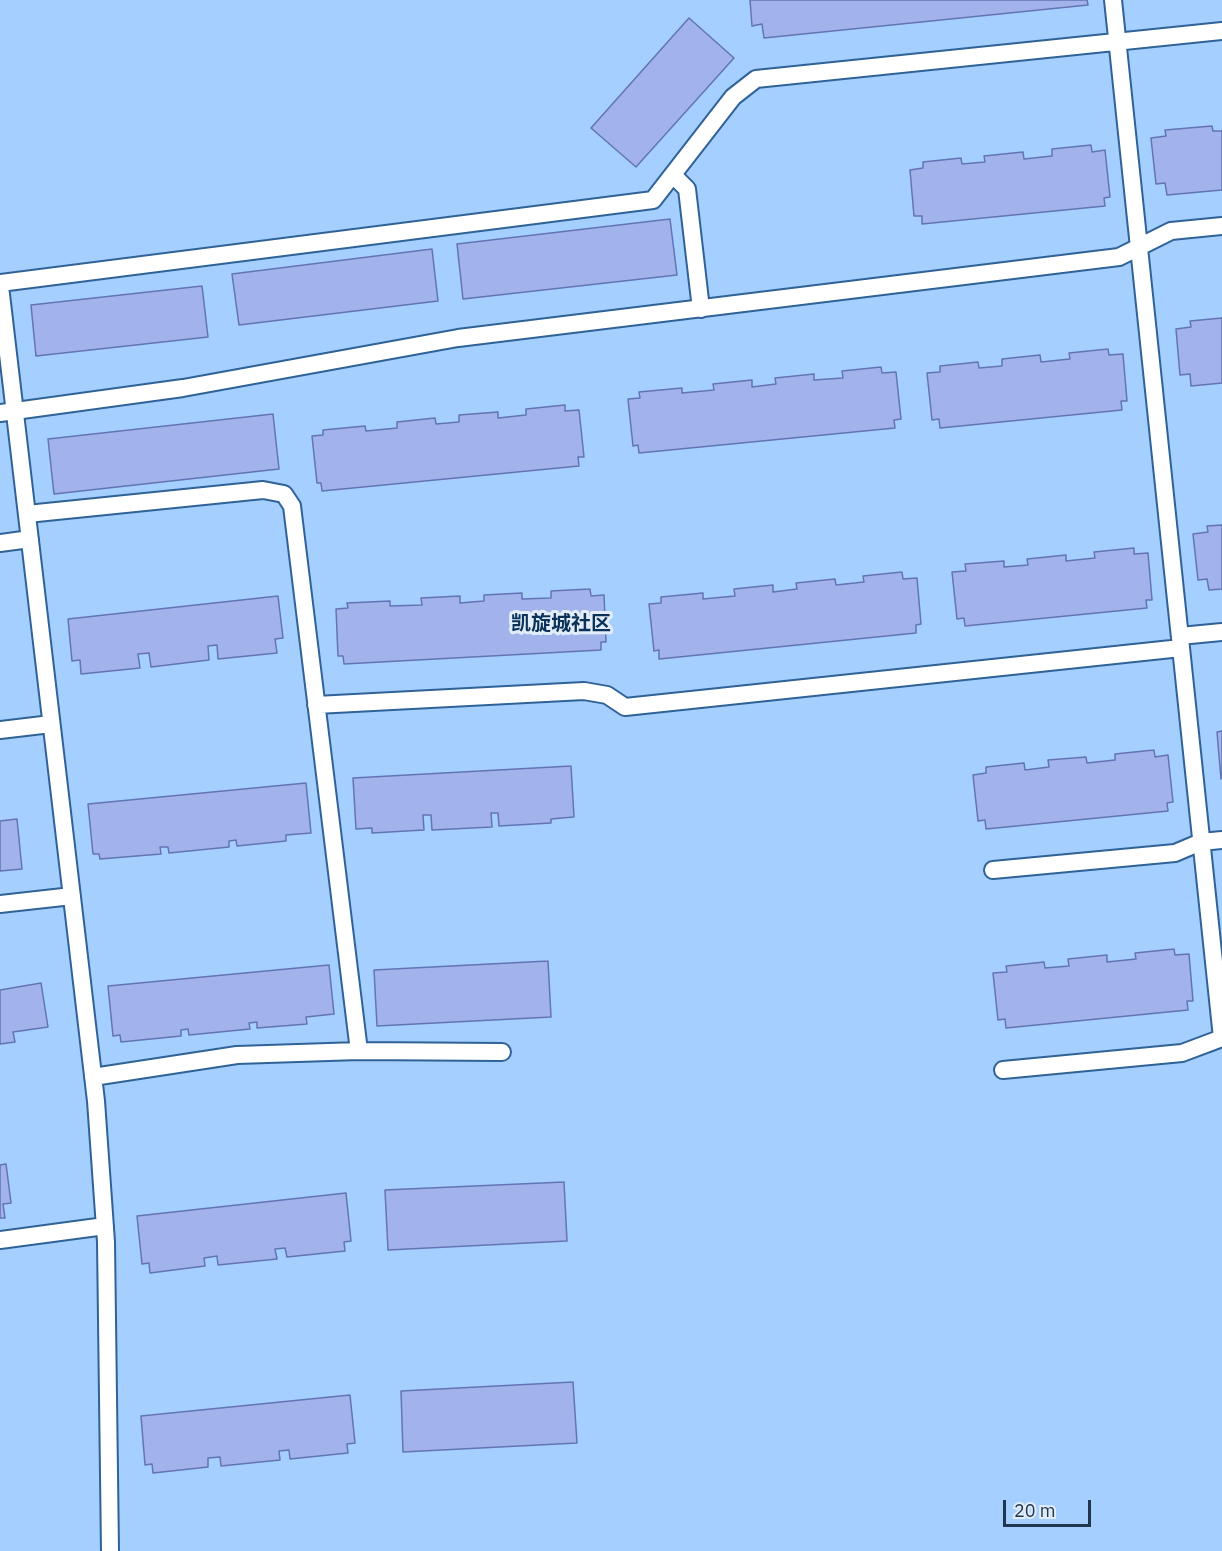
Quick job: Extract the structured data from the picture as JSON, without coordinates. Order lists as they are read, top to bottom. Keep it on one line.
{"districts":["凯旋城社区"],"scale_bar":"20 m"}
